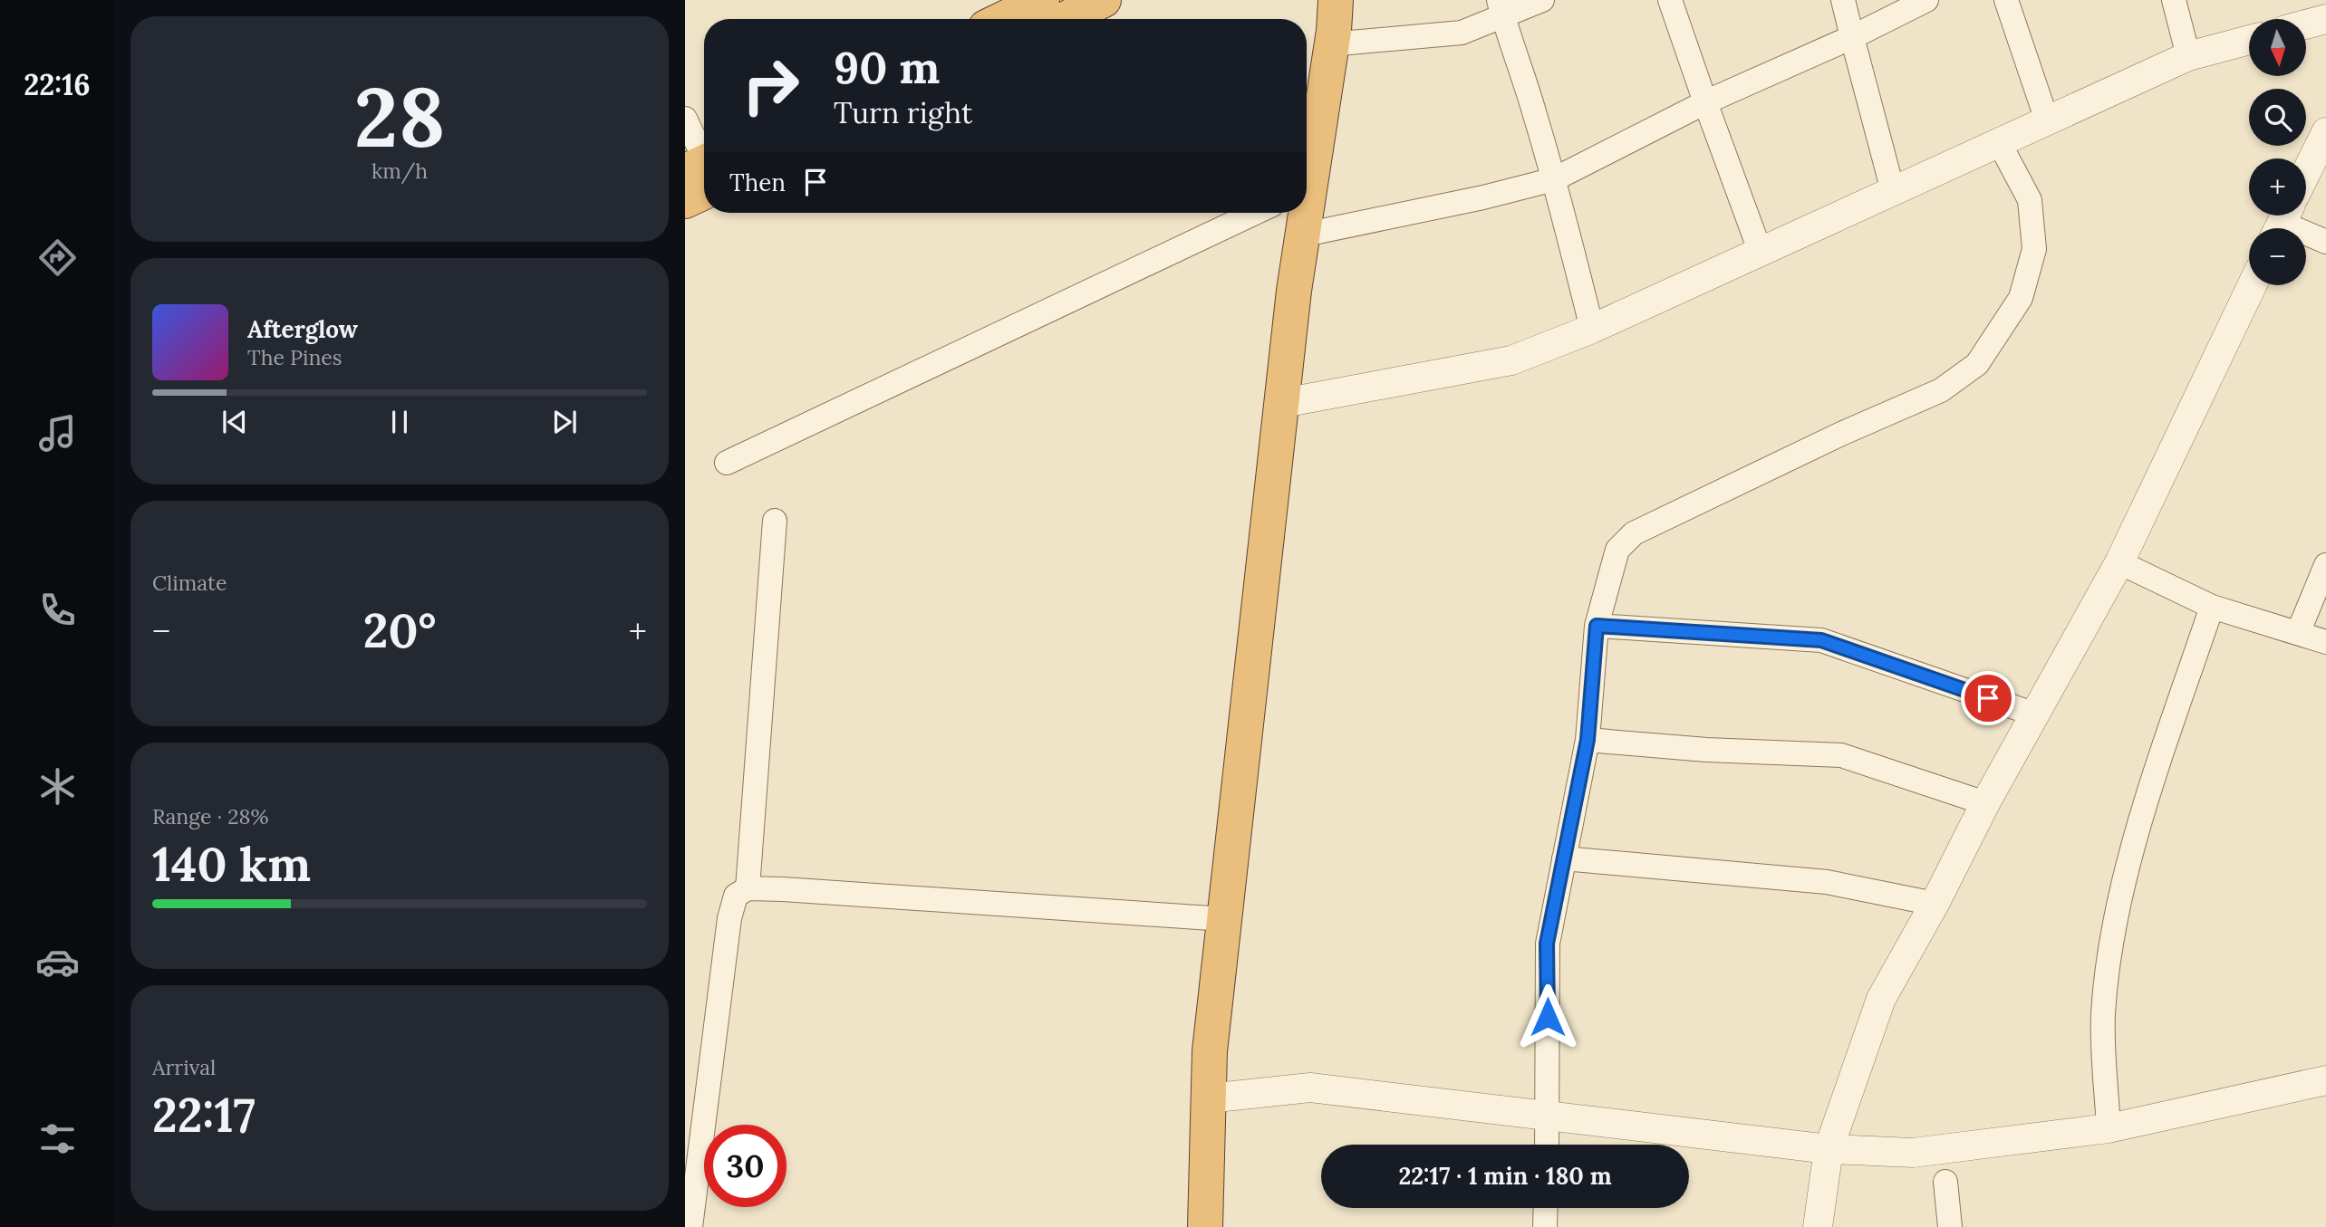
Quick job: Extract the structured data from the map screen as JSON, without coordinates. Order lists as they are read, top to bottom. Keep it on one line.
{"north":"bottom","page":{"tabs":"22:16","tile":[["28","km/h"],"Climate",["Range · 28%","140 km"],["Arrival","22:17"]],"map_buttons":["+","−"],"turn":["90 m","Turn right"],"then":"Then","song":["Afterglow","The Pines"],"heat":["−","20°","+"],"limit":"30","trip":"22:17 · 1 min · 180 m"}}
